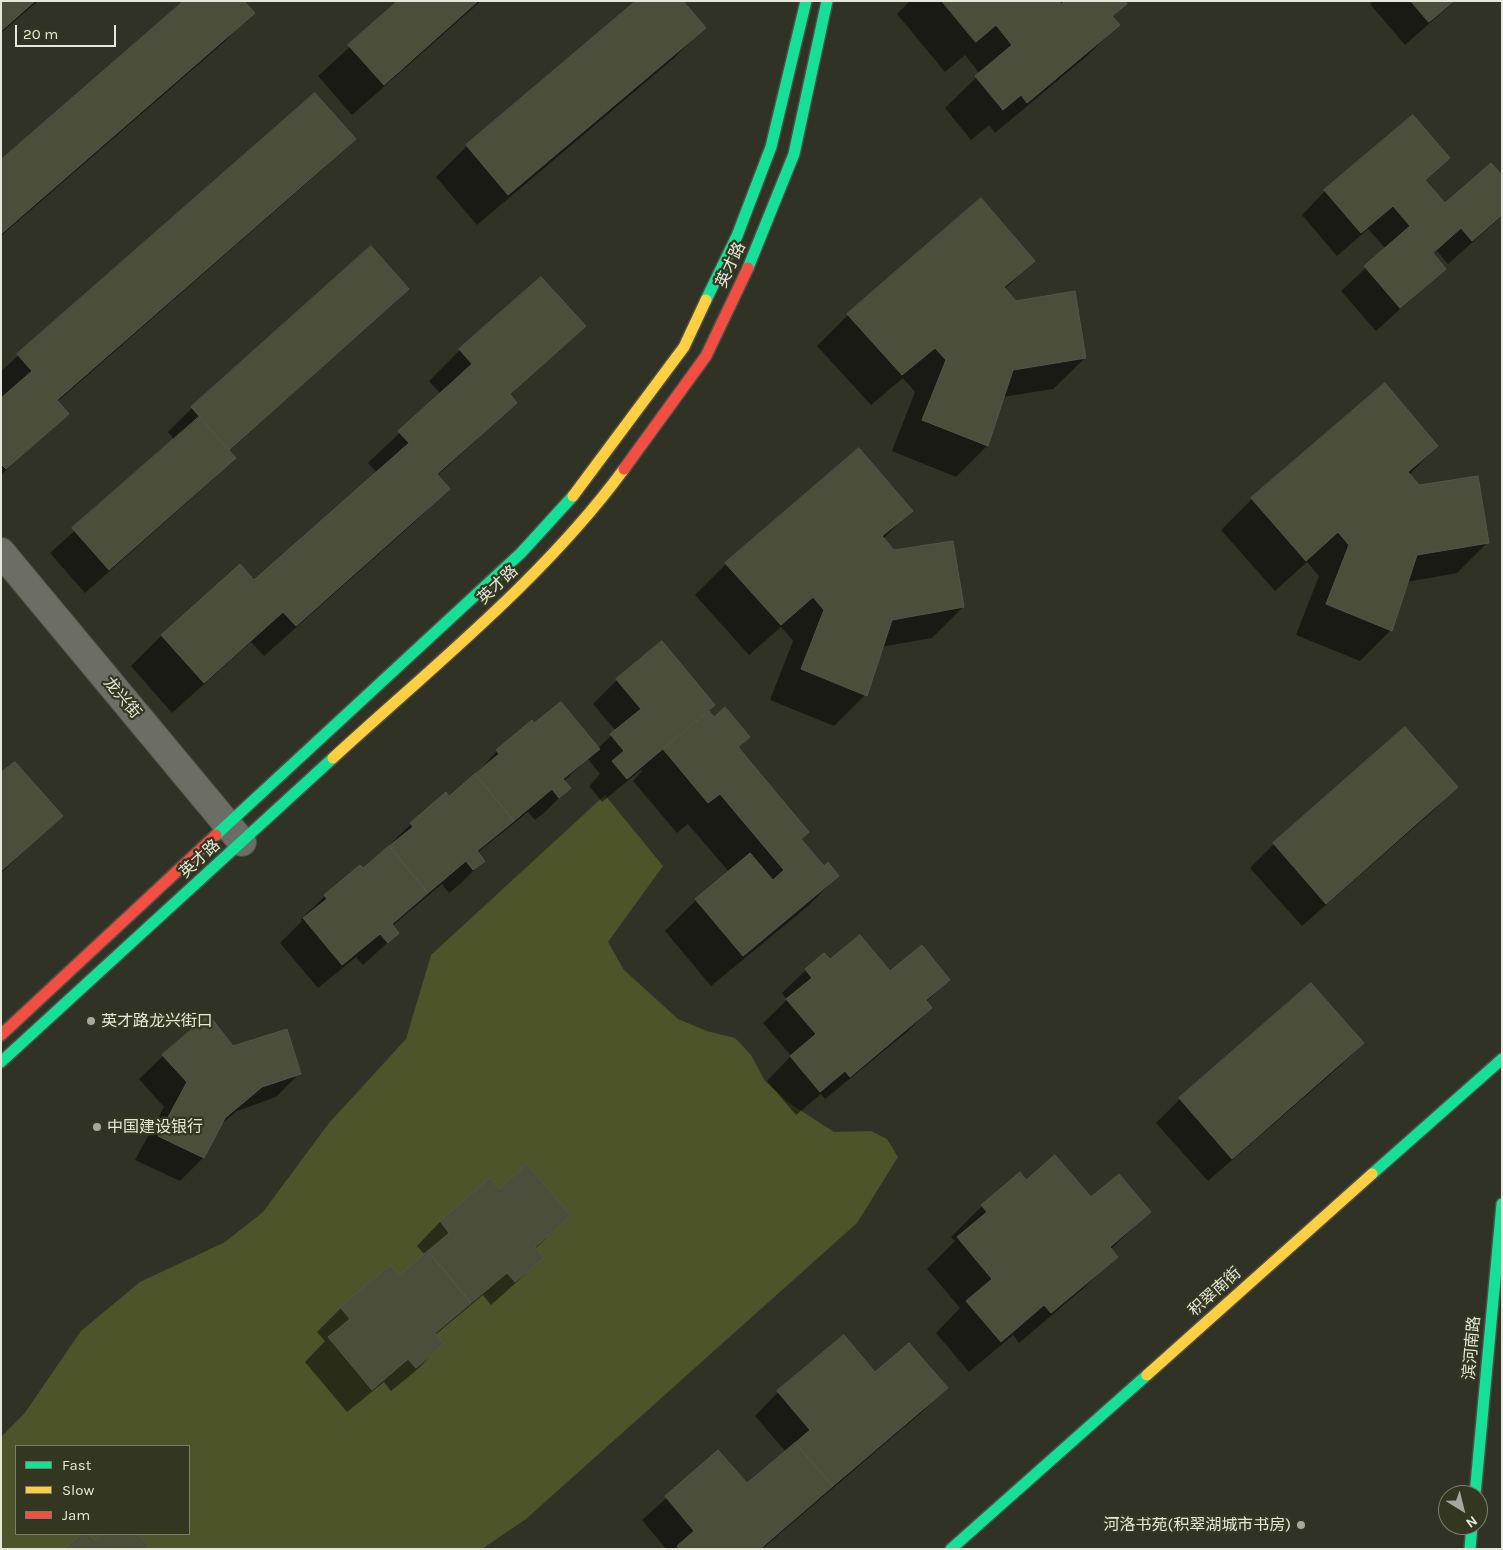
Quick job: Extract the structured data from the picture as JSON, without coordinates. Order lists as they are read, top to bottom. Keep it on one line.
{"streets":{"main road":["英才路","积翠南街","滨河南路"],"street":["龙兴街"]},"crossings":[["英才路","龙兴街"]],"places":["英才路龙兴街口","中国建设银行","河洛书苑(积翠湖城市书房)"],"legend":["Fast","Slow","Jam"],"scale_bar":"20 m","north":"bottom right"}
